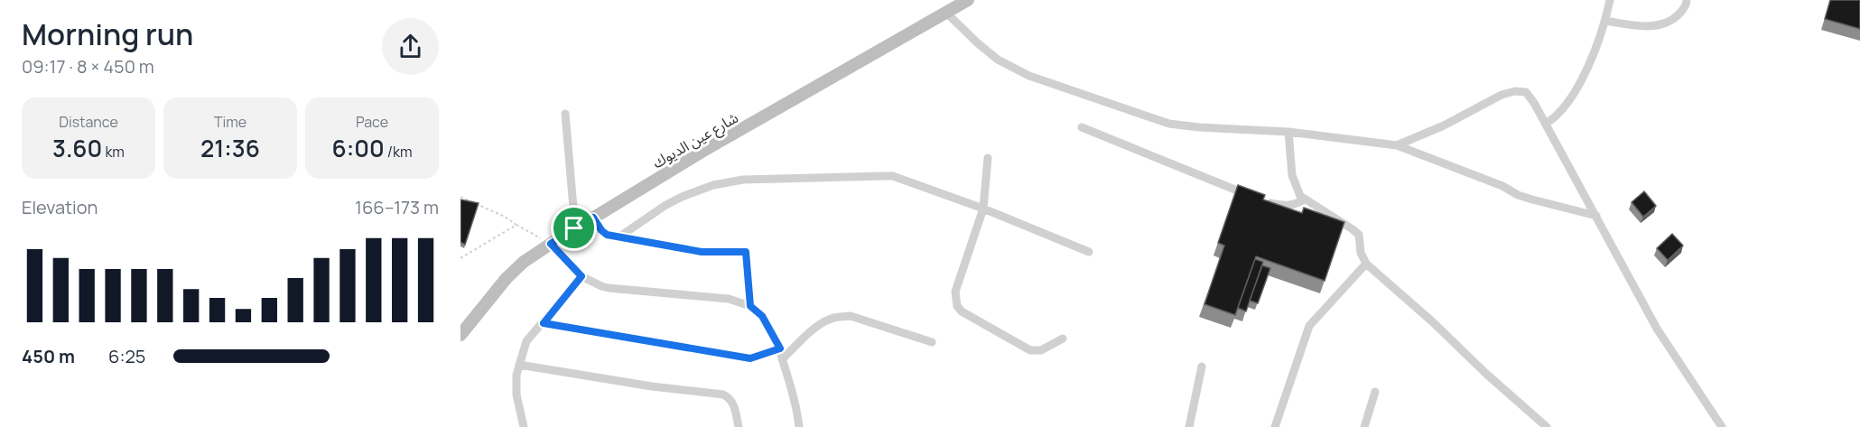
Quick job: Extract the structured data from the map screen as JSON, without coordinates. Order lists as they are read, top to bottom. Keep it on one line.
{"streets":{"main road":["شارع عين الديوك"]},"page":{"heading":["Morning run","09:17 · 8 × 450 m"],"stats":[["Distance","3.60 km"],["Time","21:36"],["Pace","6:00 /km"]],"chart":["Elevation","166–173 m"],"list":[{"name":"450 m","note":"6:25"}]}}
